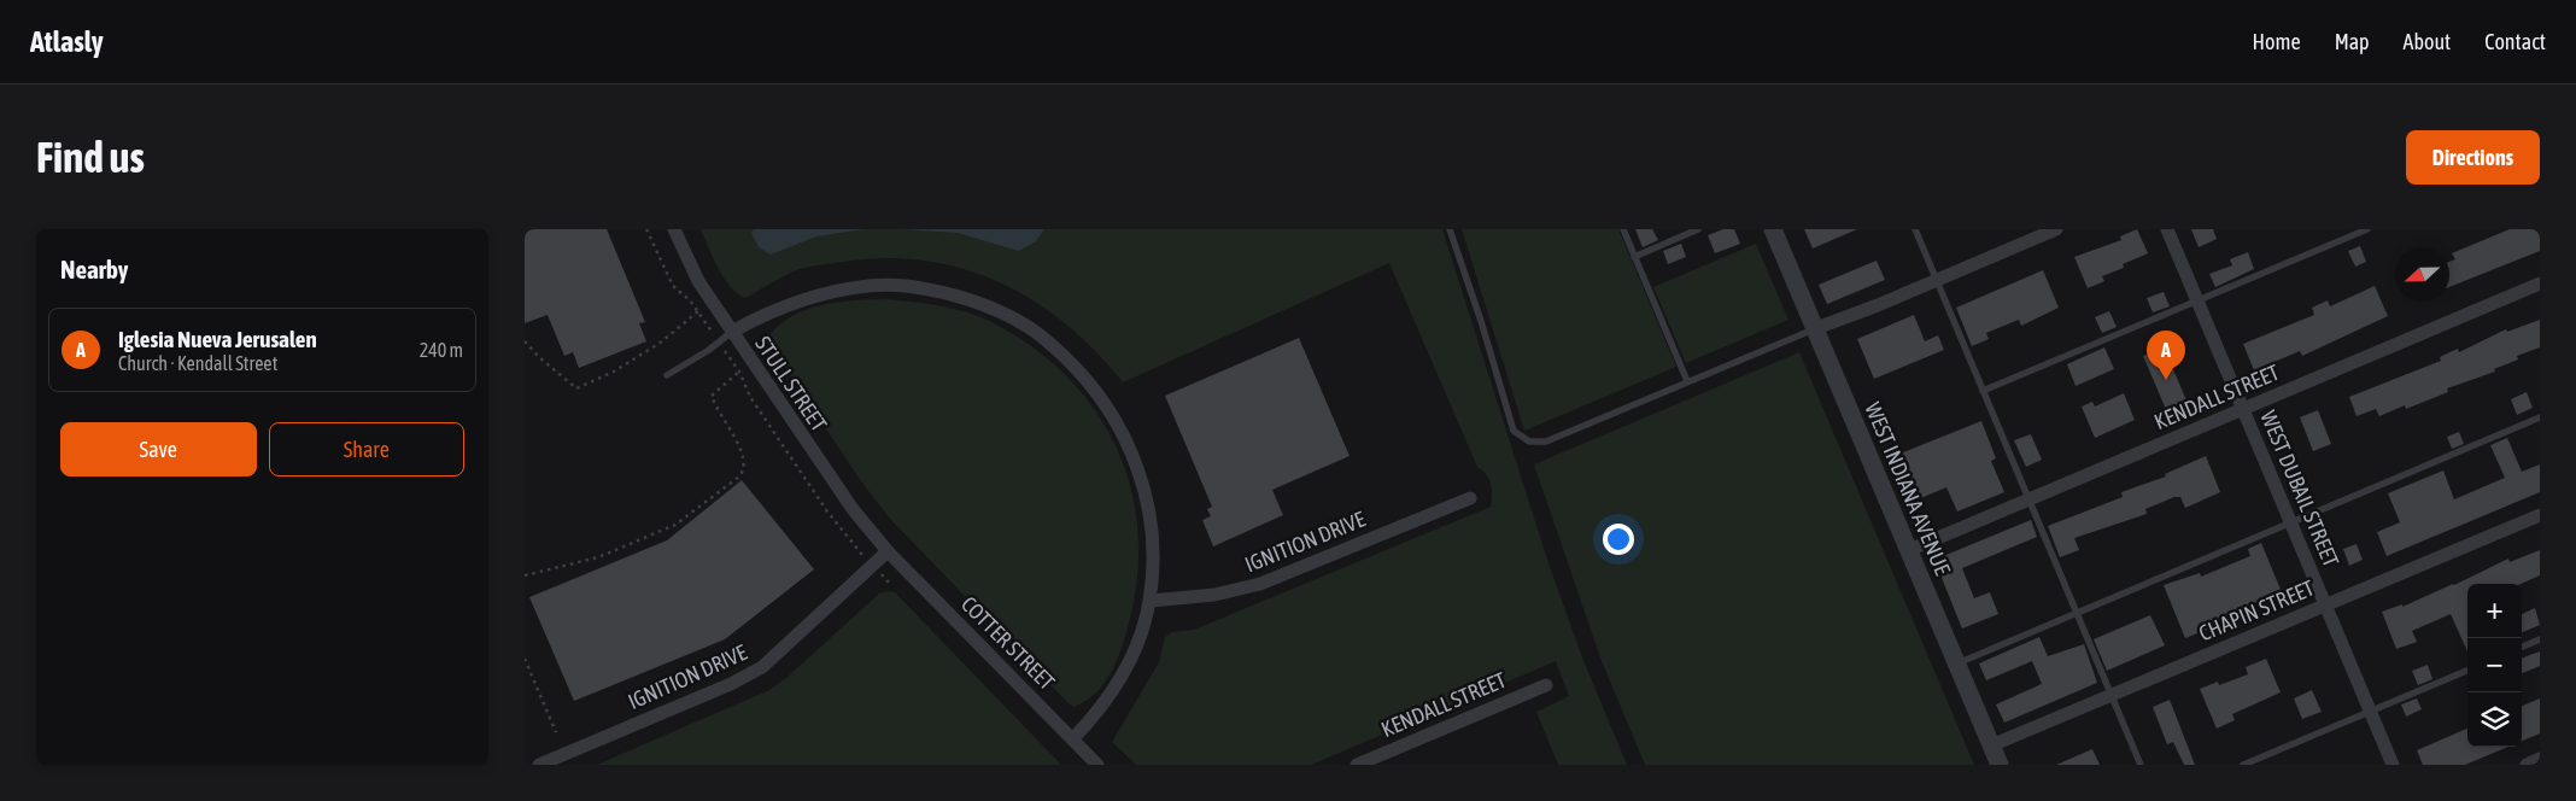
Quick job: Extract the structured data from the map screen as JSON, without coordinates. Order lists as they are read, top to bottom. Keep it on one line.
{"streets":{"street":["STULL STREET","KENDALL STREET","WEST INDIANA AVENUE","WEST DUBAIL STREET","IGNITION DRIVE","CHAPIN STREET","COTTER STREET"]},"crossings":[["STULL STREET","IGNITION DRIVE"],["STULL STREET","COTTER STREET"],["KENDALL STREET","WEST INDIANA AVENUE"],["KENDALL STREET","WEST DUBAIL STREET"],["WEST INDIANA AVENUE","CHAPIN STREET"],["WEST DUBAIL STREET","CHAPIN STREET"],["IGNITION DRIVE","COTTER STREET"]],"north":"left","page":{"header":"Atlasly","nav":["Home","Map","About","Contact"],"buttons":["Directions",["Save","Share"]],"title":"Find us","heading":"Nearby","list":[{"mark":"A","name":"Iglesia Nueva Jerusalen","note":"Church · Kendall Street","value":"240 m"}],"pins":"A","map_buttons":["+","−"]}}
